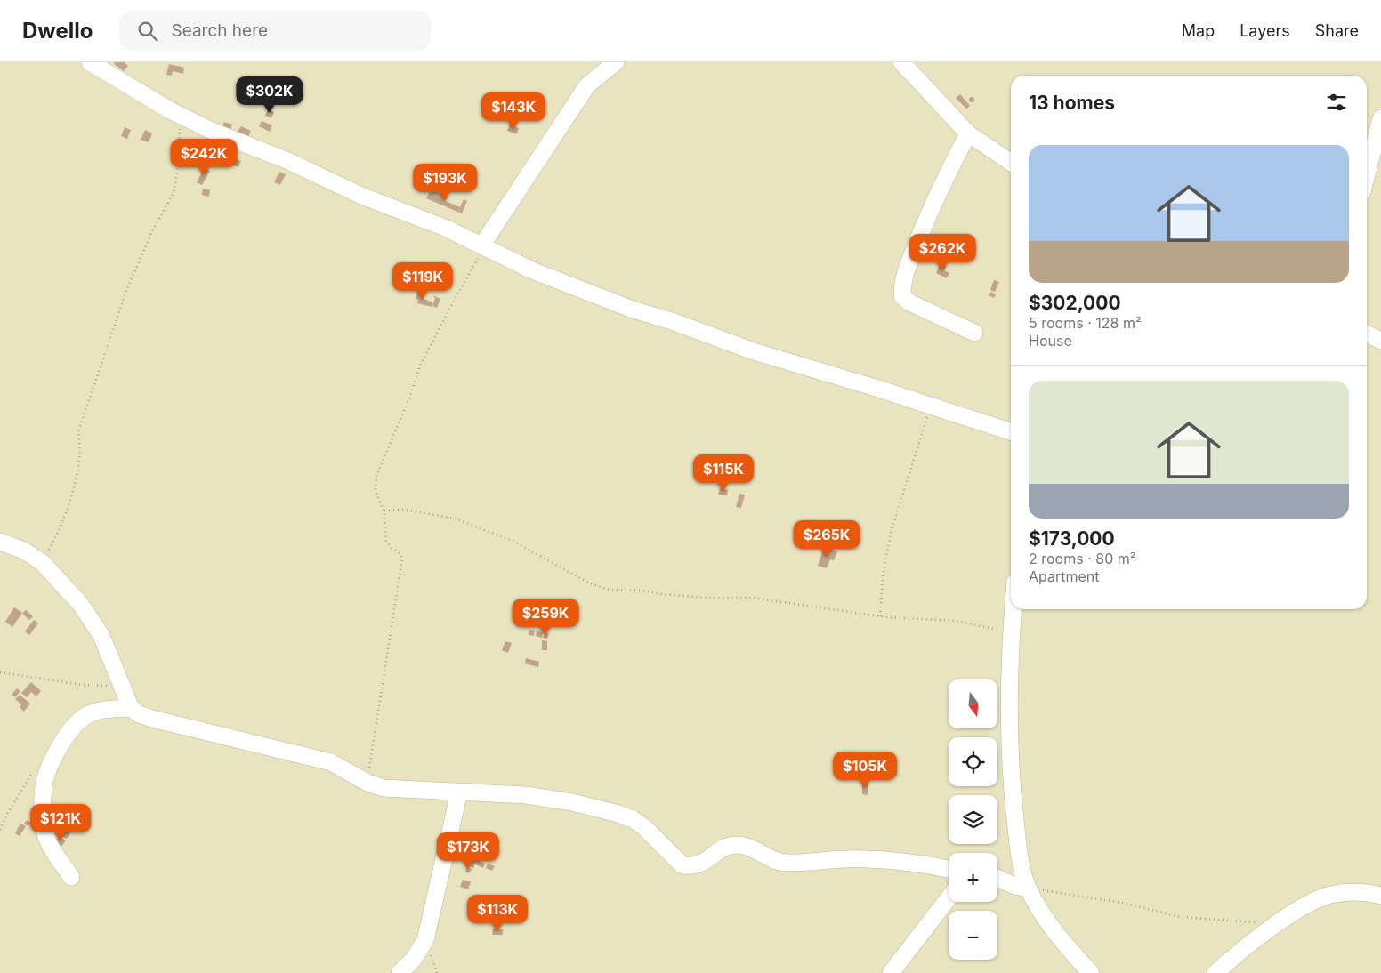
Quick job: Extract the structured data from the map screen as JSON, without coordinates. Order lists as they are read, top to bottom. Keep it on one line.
{"north":"bottom","page":{"header":"Dwello","search":"Search here","nav":["Map","Layers","Share"],"heading":"13 homes","price":["$302K","$143K","$242K","$193K","$262K","$119K","$115K","$265K","$259K","$105K","$121K","$173K","$113K"],"list":[{"name":"$302,000","note":"5 rooms · 128 m² · House"},{"name":"$173,000","note":"2 rooms · 80 m² · Apartment"}],"map_buttons":["+","−"]}}
